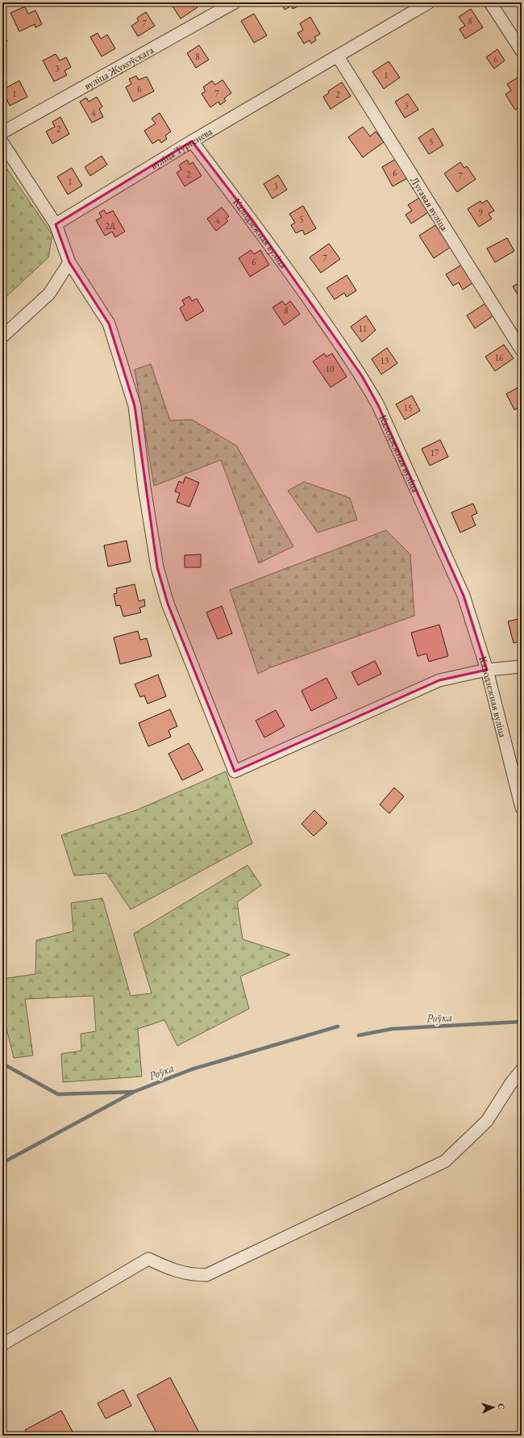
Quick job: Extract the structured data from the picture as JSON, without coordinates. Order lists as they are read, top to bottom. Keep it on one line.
{"streets":{"street":["вуліца Жукоўскага","вуліца Тургенева","Лугавая вуліца","Калодзежная вуліца"]},"crossings":[["вуліца Тургенева","Лугавая вуліца"],["вуліца Тургенева","Калодзежная вуліца"]],"water":["Роўка"],"house_numbers":["8","7","8","6","3","1","6","1","7","2","3","4","2","5","6","2","7","1","3","9","5","4","2А","7","6","8","11","16","13","10","15","17"],"north":"right"}
